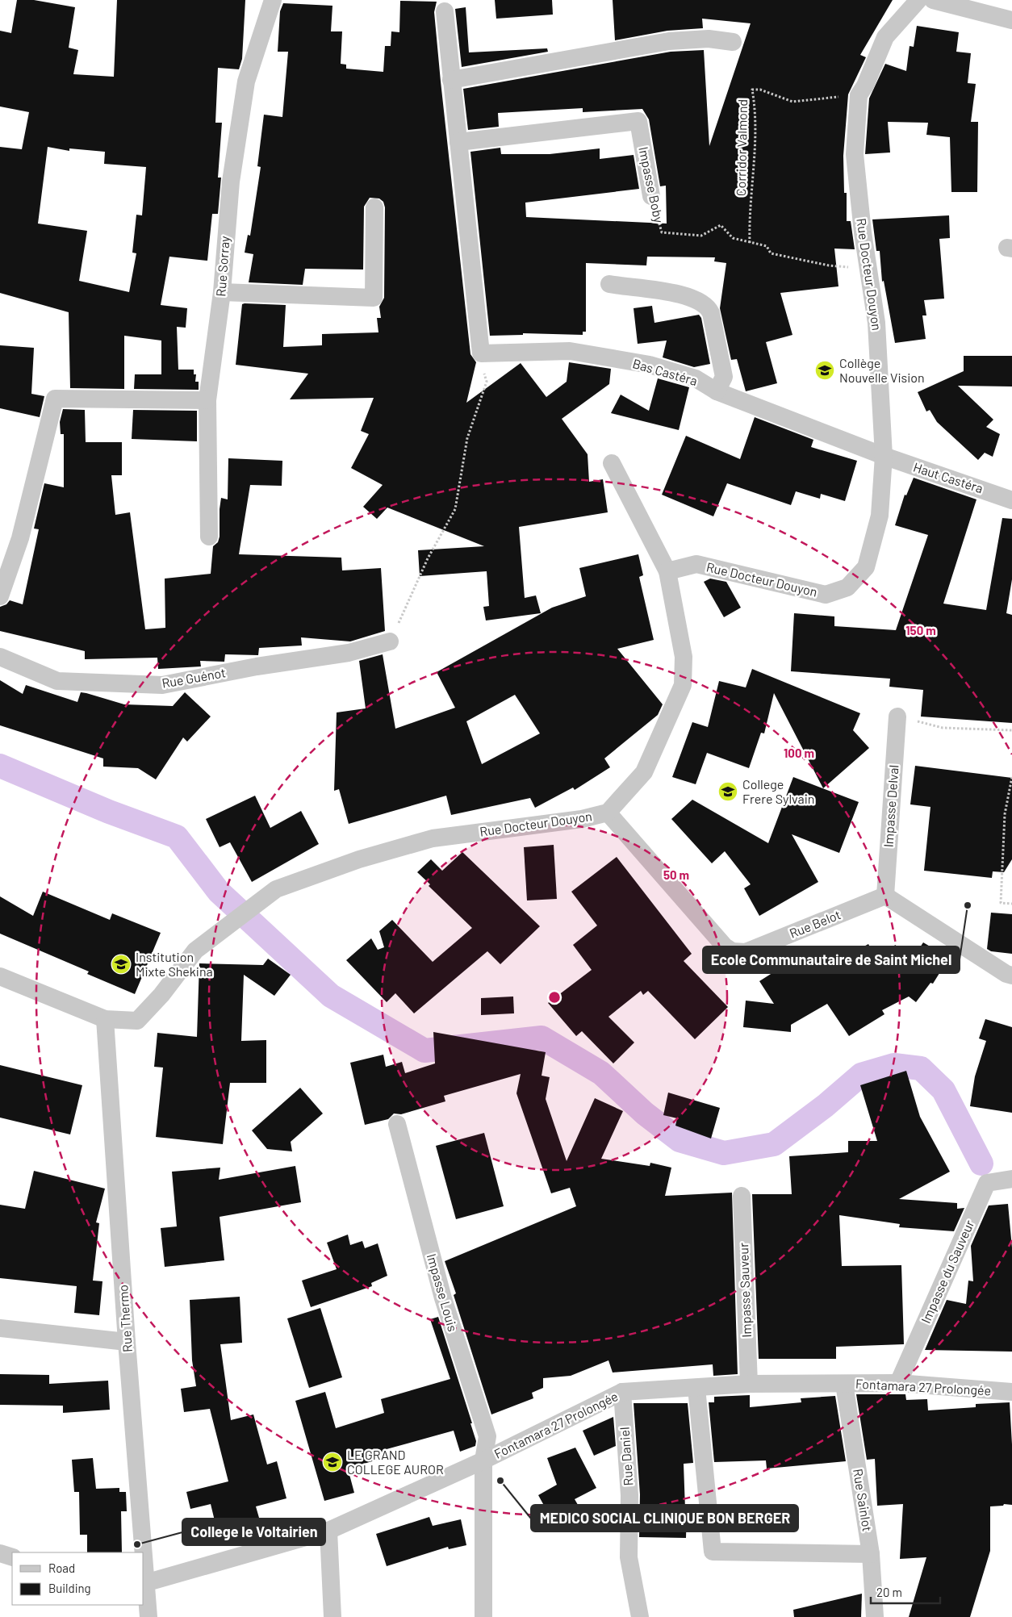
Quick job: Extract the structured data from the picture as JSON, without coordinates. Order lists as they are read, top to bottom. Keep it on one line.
{"streets":{"street":["Impasse Boby","Rue Sorray","Rue Docteur Douyon","Bas Castéra","Haut Castéra","Rue Guénot","Impasse Delval","Rue Belot","Impasse du Sauveur","Impasse Sauveur","Impasse Louis","Rue Thermo","Fontamara 27 Prolongée","Rue Daniel","Rue Sainlot"],"path":["Corridor Valmond"]},"crossings":[["Corridor Valmond","Impasse Boby"],["Corridor Valmond","Rue Docteur Douyon"],["Impasse Boby","Rue Docteur Douyon"],["Rue Docteur Douyon","Bas Castéra"],["Rue Docteur Douyon","Haut Castéra"],["Rue Docteur Douyon","Rue Belot"],["Rue Docteur Douyon","Rue Thermo"],["Bas Castéra","Haut Castéra"],["Impasse Delval","Rue Belot"],["Impasse du Sauveur","Fontamara 27 Prolongée"],["Impasse Sauveur","Fontamara 27 Prolongée"],["Impasse Louis","Fontamara 27 Prolongée"],["Rue Thermo","Fontamara 27 Prolongée"],["Fontamara 27 Prolongée","Rue Daniel"],["Fontamara 27 Prolongée","Rue Sainlot"]],"places":{"school or university":["Collège Nouvelle Vision","College Frere Sylvain","Institution Mixte Shekina","LE GRAND COLLEGE AUROR"],"other":["Ecole Communautaire de Saint Michel","MEDICO SOCIAL CLINIQUE BON BERGER","College le Voltairien"]},"legend":["Road","Building"],"scale_bar":"20 m","rings":["150 m","100 m","50 m"]}
